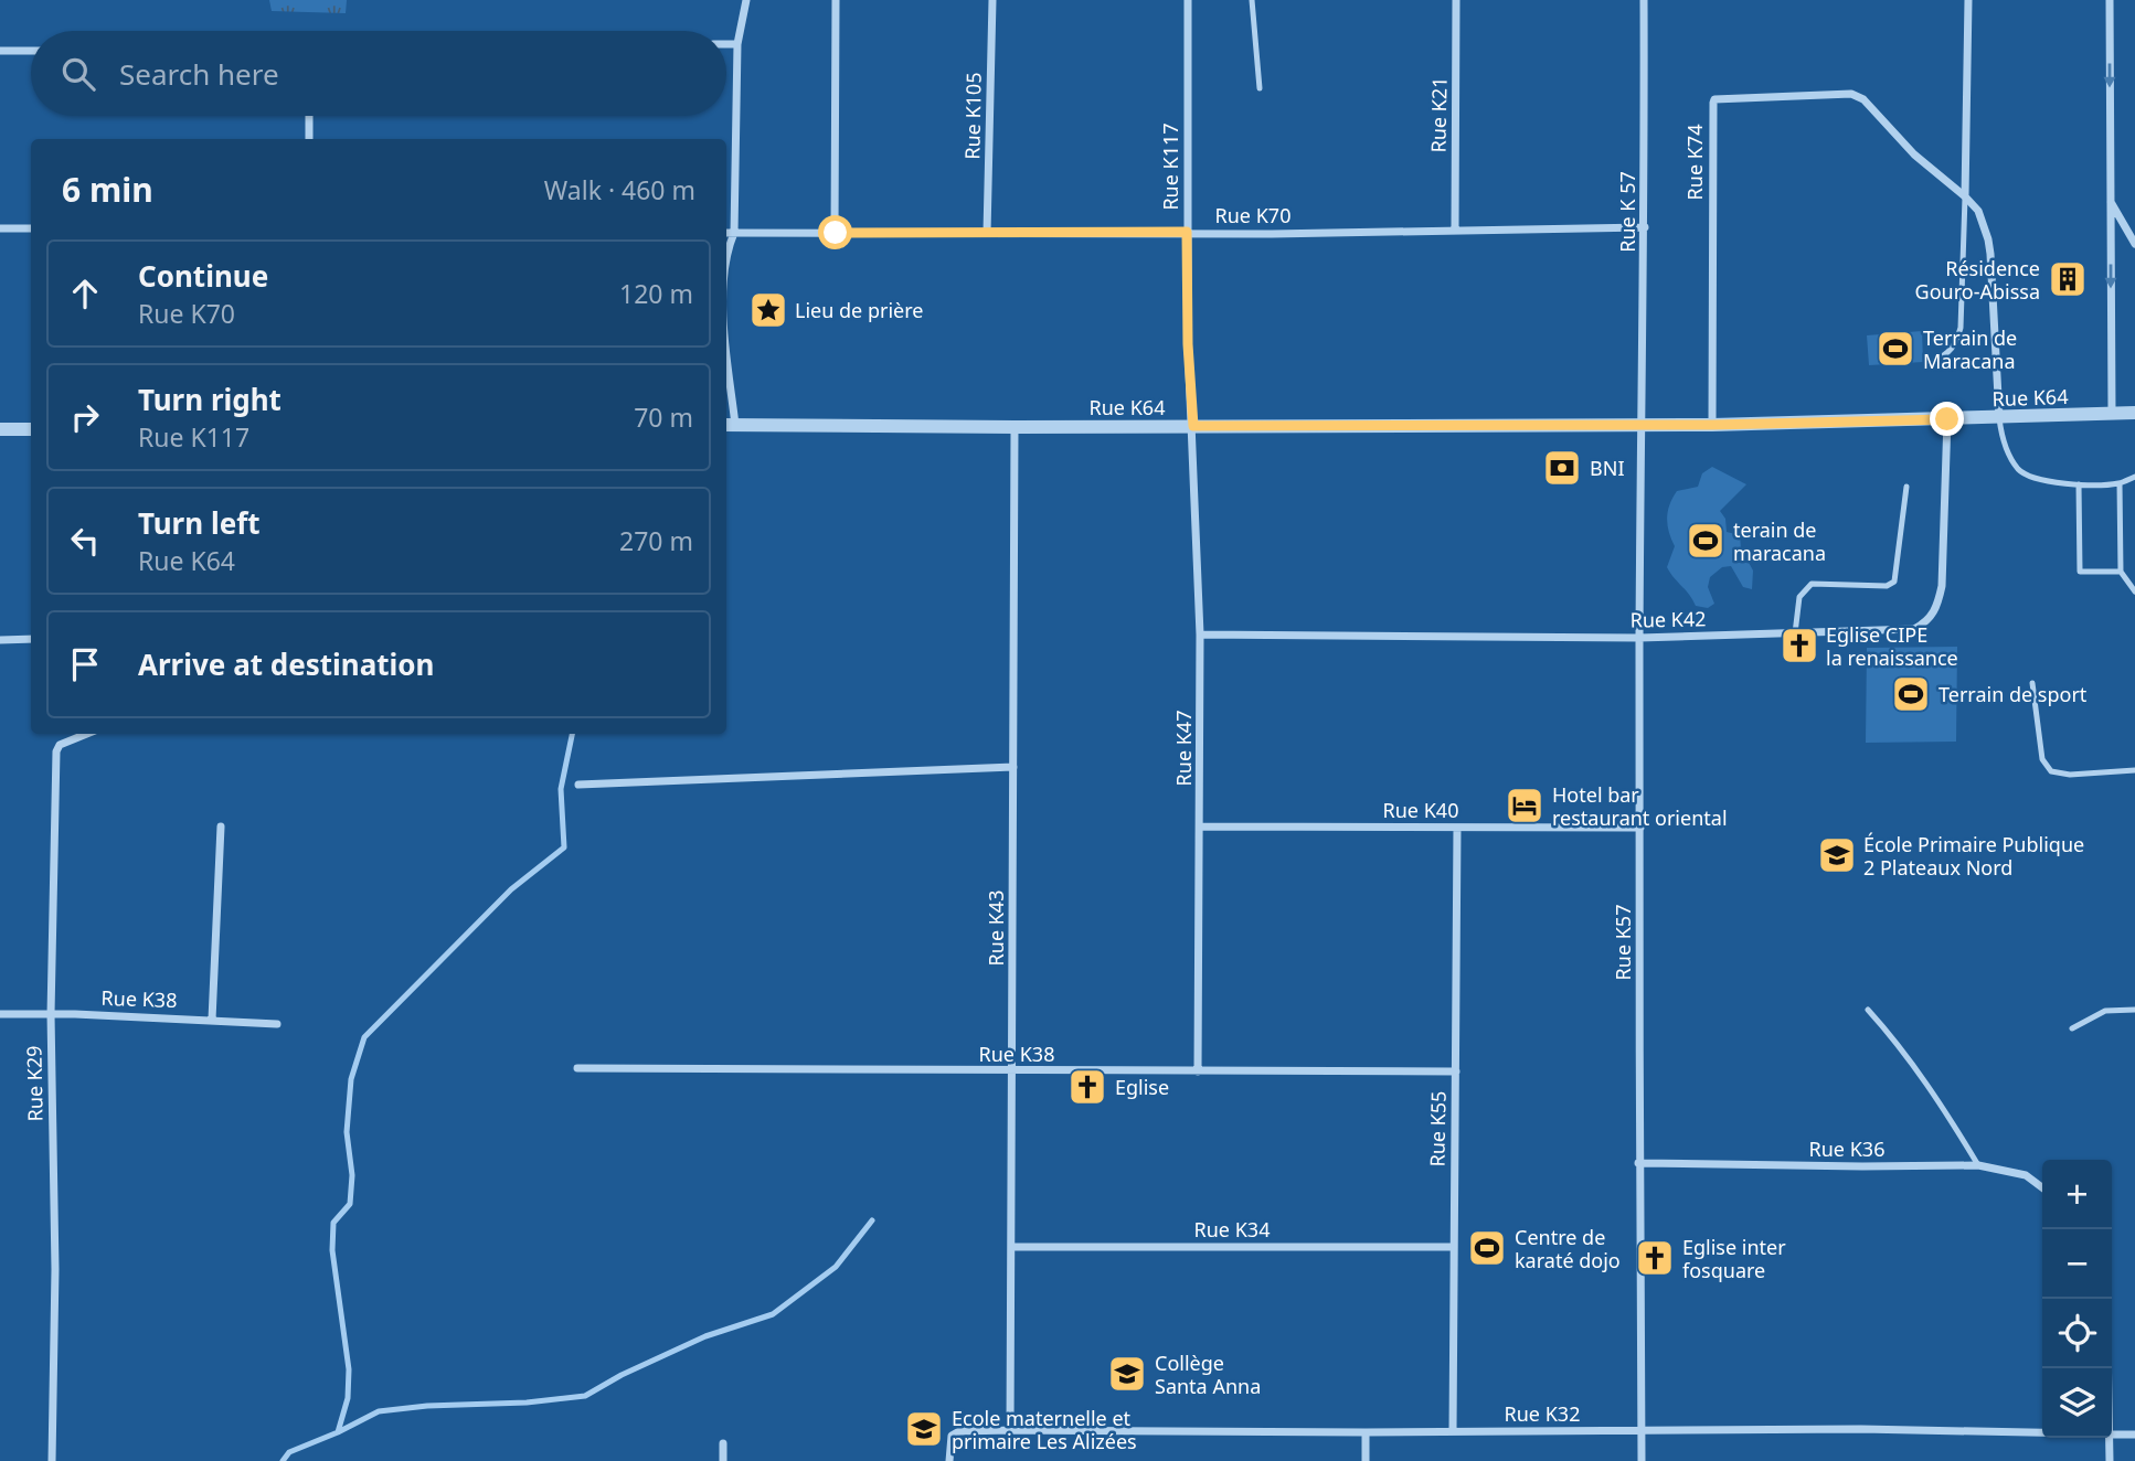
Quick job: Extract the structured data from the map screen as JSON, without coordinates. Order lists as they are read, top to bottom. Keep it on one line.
{"streets":{"street":["Rue K21","Rue K105","Rue K74","Rue K117","Rue K 57","Rue K70","Rue K64","Rue K42","Rue K47","Rue K40","Rue K43","Rue K57","Rue K38","Rue K29","Rue K55","Rue K36","Rue K34","Rue K32"]},"crossings":[["Rue K21","Rue K70"],["Rue K105","Rue K70"],["Rue K74","Rue K64"],["Rue K117","Rue K70"],["Rue K117","Rue K64"],["Rue K117","Rue K47"],["Rue K 57","Rue K70"],["Rue K 57","Rue K64"],["Rue K 57","Rue K57"],["Rue K64","Rue K42"],["Rue K64","Rue K47"],["Rue K64","Rue K43"],["Rue K64","Rue K57"],["Rue K42","Rue K47"],["Rue K42","Rue K57"],["Rue K47","Rue K40"],["Rue K47","Rue K38"],["Rue K40","Rue K57"],["Rue K40","Rue K55"],["Rue K43","Rue K38"],["Rue K43","Rue K34"],["Rue K43","Rue K32"],["Rue K57","Rue K36"],["Rue K57","Rue K32"],["Rue K38","Rue K29"],["Rue K38","Rue K55"],["Rue K55","Rue K34"],["Rue K55","Rue K32"]],"places":{"building":["Résidence Gouro-Abissa"],"place":["Lieu de prière"],"sports":["Terrain de Maracana","terain de maracana","Terrain de sport","Centre de karaté dojo"],"bank":["BNI"],"church":["Eglise CIPE la renaissance","Eglise","Eglise inter fosquare"],"hotel":["Hotel bar restaurant oriental"],"school or university":["École Primaire Publique 2 Plateaux Nord","Collège Santa Anna","Ecole maternelle et primaire Les Alizées"]},"page":{"search":"Search here","heading":["6 min","Walk · 460 m"],"list":[["Continue","Rue K70","120 m"],["Turn right","Rue K117","70 m"],["Turn left","Rue K64","270 m"],"Arrive at destination"],"map_buttons":["+","−"]}}
